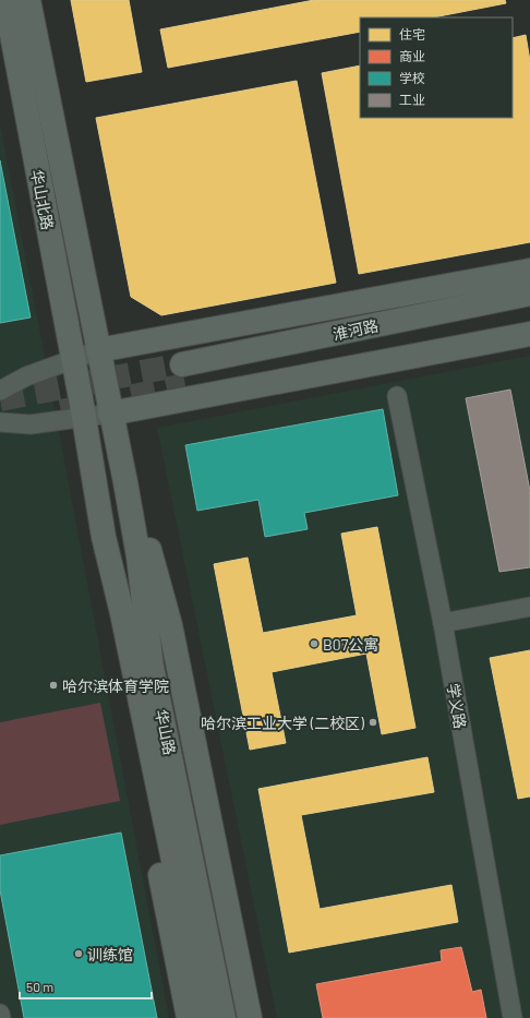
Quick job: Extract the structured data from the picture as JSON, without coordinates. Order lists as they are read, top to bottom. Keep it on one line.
{"streets":{"main road":["华山北路","淮河路","华山路"],"street":["学义路"]},"crossings":[["华山北路","华山路"]],"places":["B07公寓","哈尔滨体育学院","哈尔滨工业大学 (二校区)","训练馆"],"legend":["住宅","商业","学校","工业"],"scale_bar":"50 m"}
